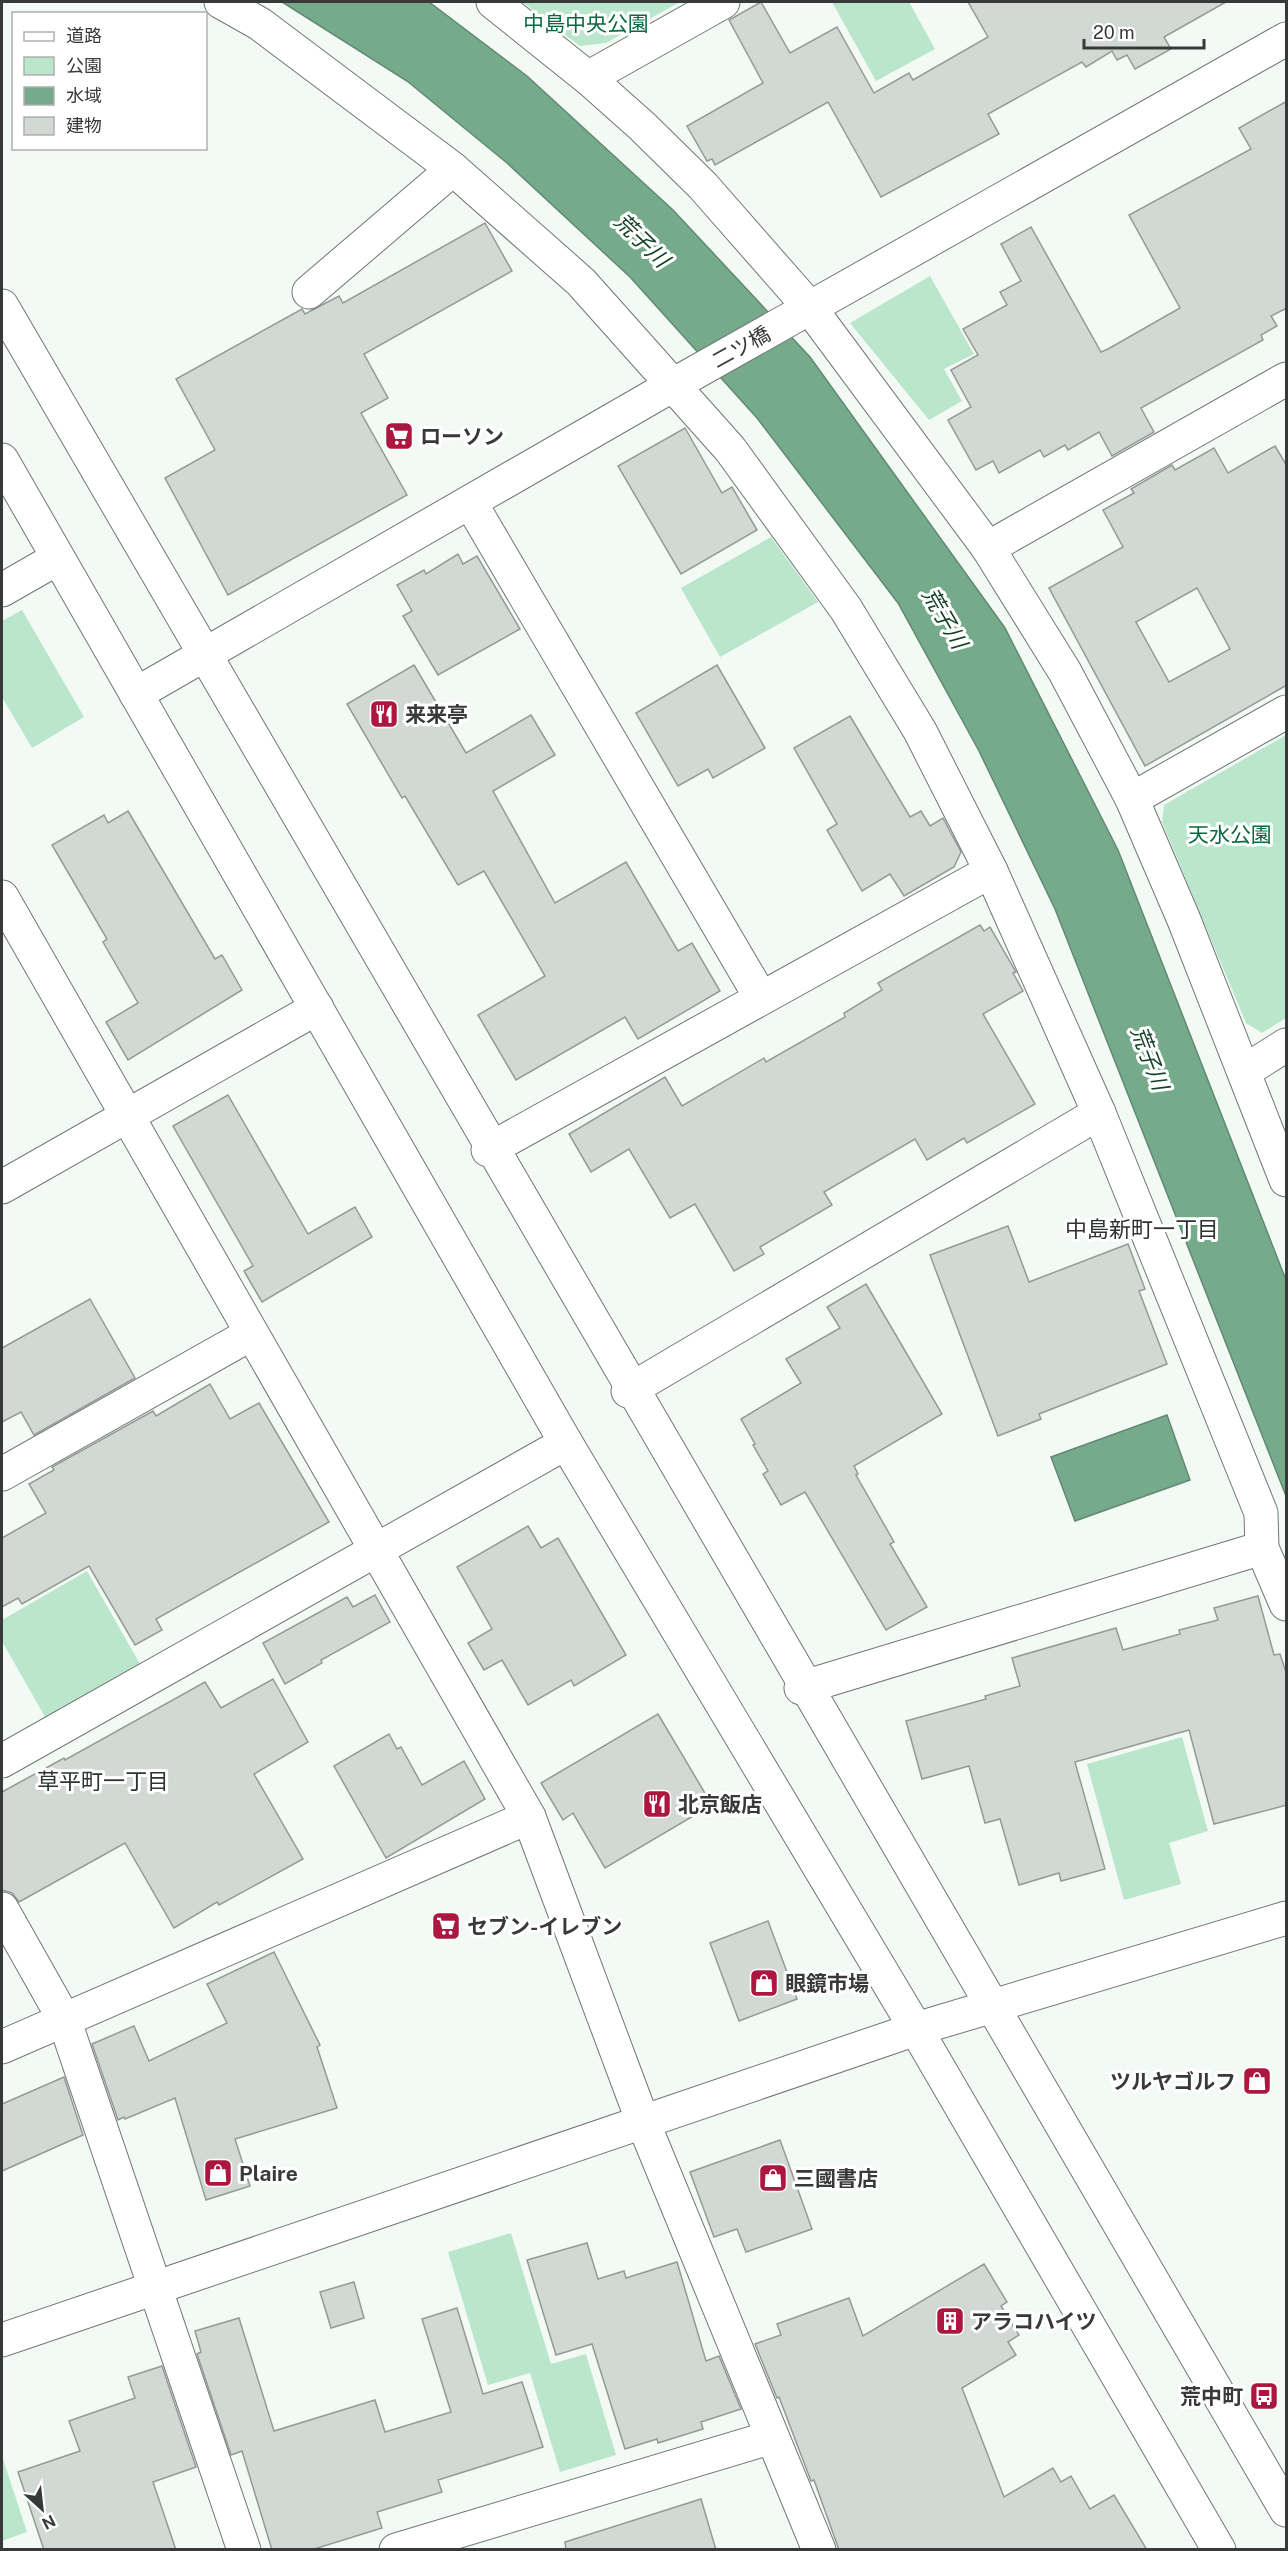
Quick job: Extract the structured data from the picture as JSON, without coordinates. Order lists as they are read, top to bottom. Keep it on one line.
{"streets":{"street":["二ツ橋"]},"districts":["中島新町一丁目","草平町一丁目"],"water":["荒子川"],"parks":["中島中央公園","天水公園"],"places":{"supermarket":["ローソン","セブン-イレブン"],"restaurant":["来来亭","北京飯店"],"shop":["眼鏡市場","ツルヤゴルフ","Plaire","三國書店"],"building":["アラコハイツ"],"bus stop":["荒中町"]},"legend":["道路","公園","水域","建物"],"scale_bar":"20 m","north":"bottom right"}
